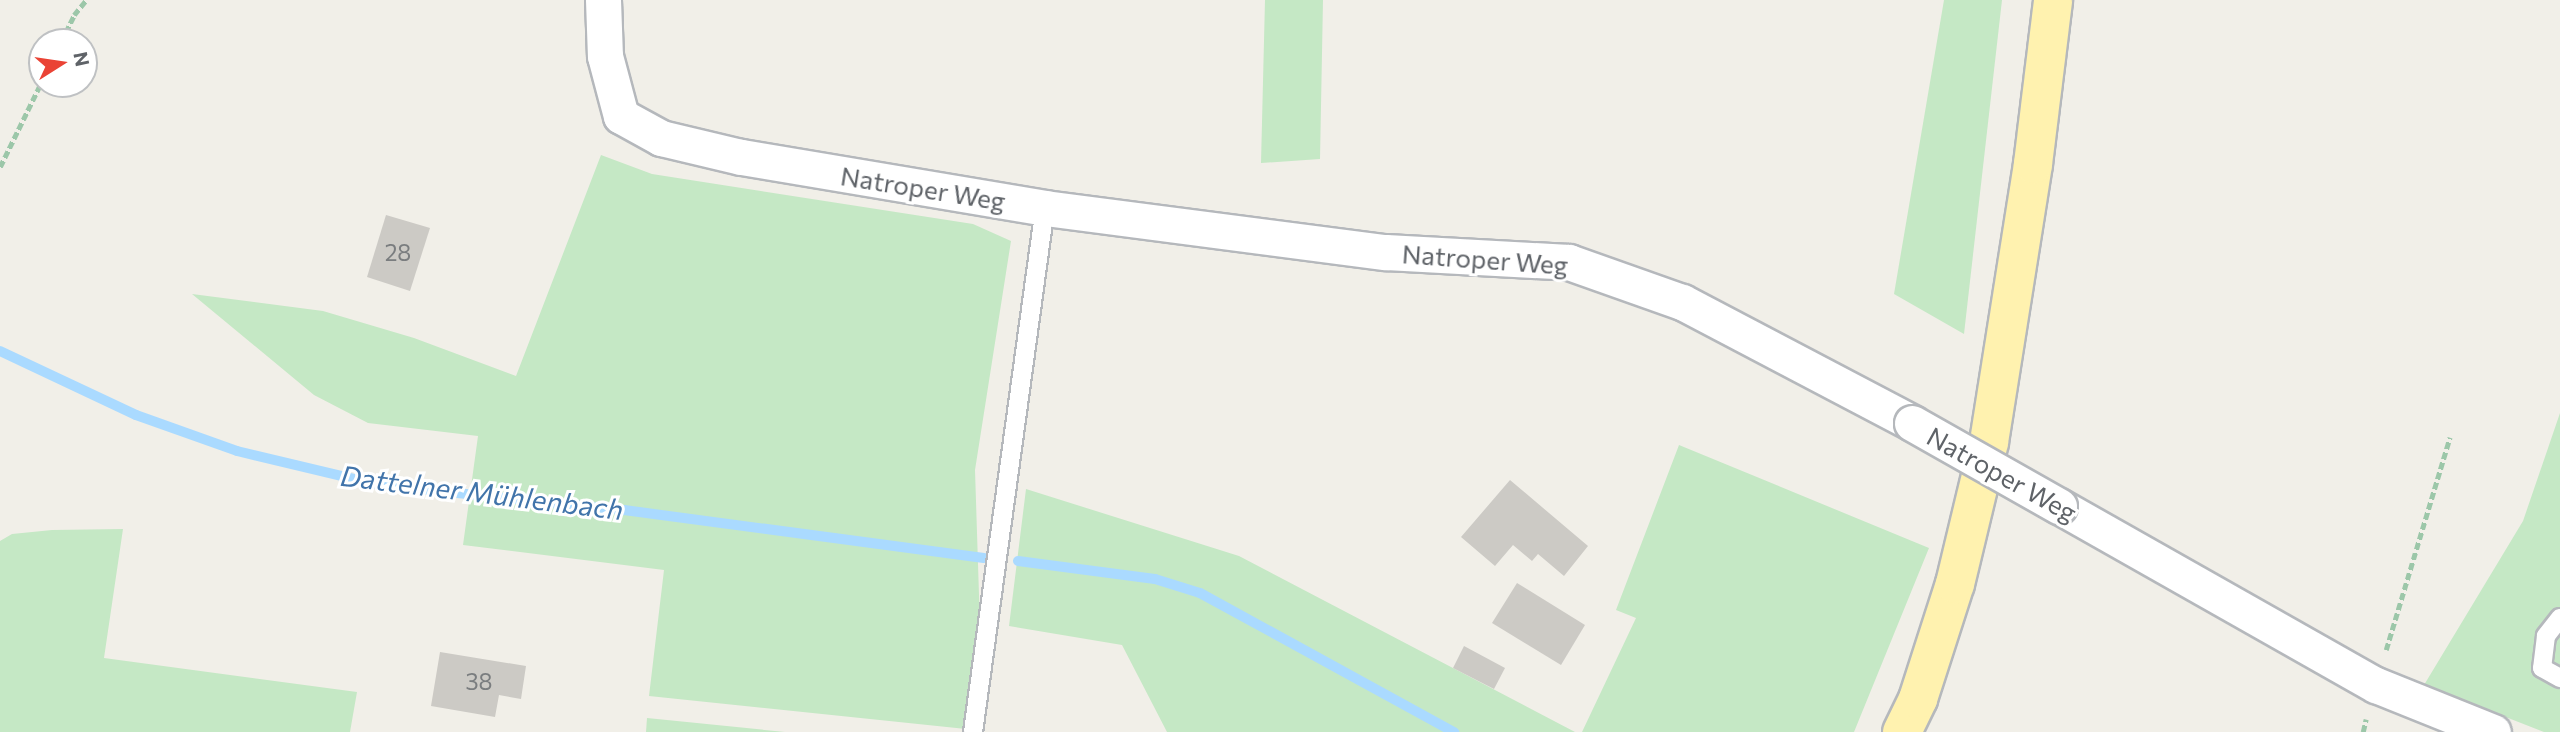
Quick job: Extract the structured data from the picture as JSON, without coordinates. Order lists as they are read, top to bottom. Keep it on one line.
{"streets":{"street":["Natroper Weg"]},"water":["Dattelner Mühlenbach"],"house_numbers":["28","38"],"north":"right"}
